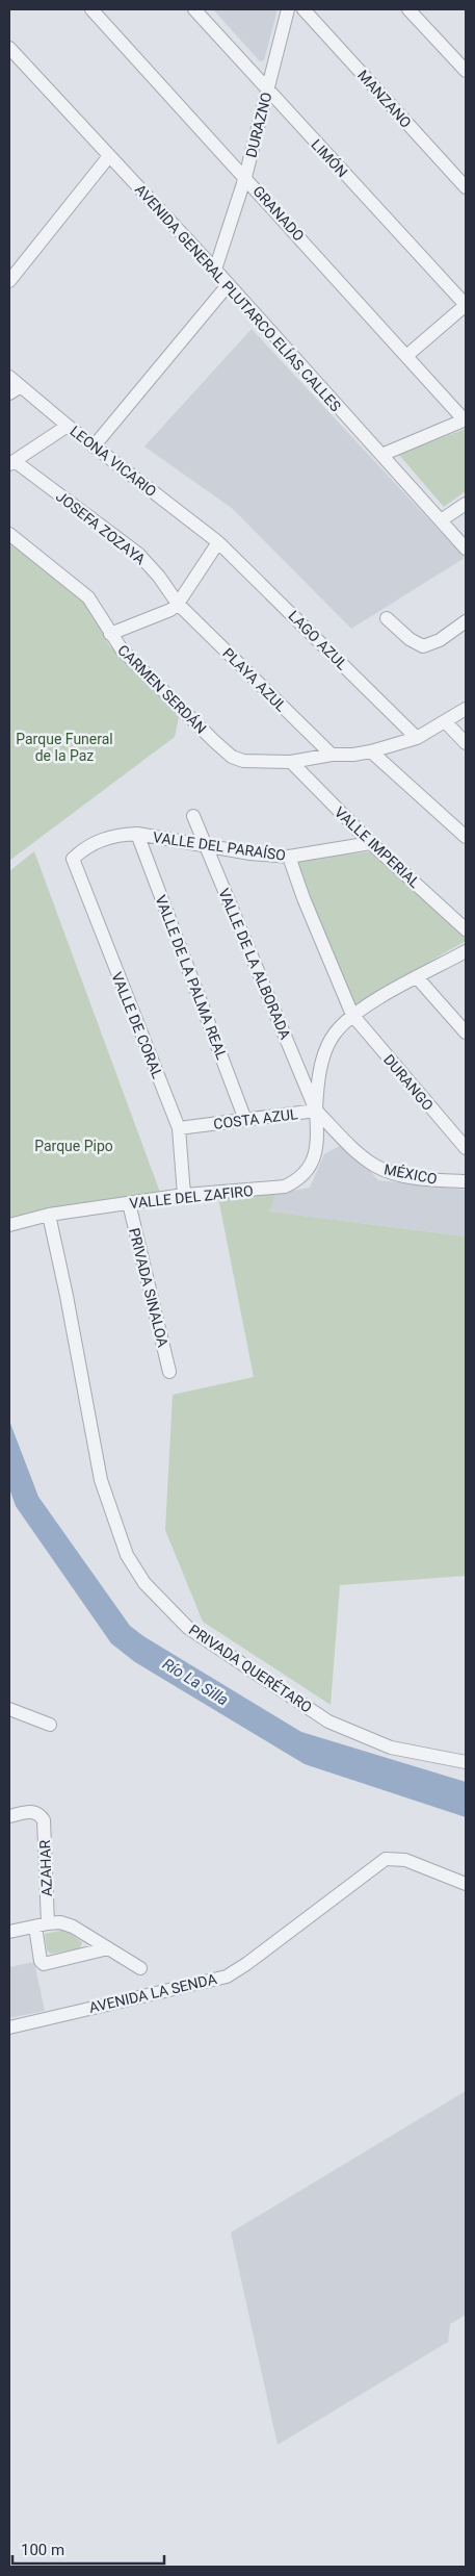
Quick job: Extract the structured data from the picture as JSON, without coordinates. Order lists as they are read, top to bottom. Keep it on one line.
{"streets":{"street":["MANZANO","DURAZNO","LIMÓN","GRANADO","AVENIDA GENERAL PLUTARCO ELÍAS CALLES","LEONA VICARIO","JOSEFA ZOZAYA","LAGO AZUL","PLAYA AZUL","CARMEN SERDÁN","VALLE DEL PARAÍSO","VALLE IMPERIAL","VALLE DE LA ALBORADA","VALLE DE LA PALMA REAL","VALLE DE CORAL","DURANGO","COSTA AZUL","MÉXICO","VALLE DEL ZAFIRO","PRIVADA SINALOA","PRIVADA QUERÉTARO","AZAHAR","AVENIDA LA SENDA"]},"crossings":[["DURAZNO","LIMÓN"],["DURAZNO","GRANADO"],["DURAZNO","AVENIDA GENERAL PLUTARCO ELÍAS CALLES"],["LEONA VICARIO","LAGO AZUL"],["JOSEFA ZOZAYA","PLAYA AZUL"],["LAGO AZUL","CARMEN SERDÁN"],["PLAYA AZUL","CARMEN SERDÁN"],["CARMEN SERDÁN","VALLE IMPERIAL"],["VALLE DEL PARAÍSO","VALLE IMPERIAL"],["VALLE DEL PARAÍSO","VALLE DE LA ALBORADA"],["VALLE DEL PARAÍSO","VALLE DE LA PALMA REAL"],["VALLE DEL PARAÍSO","VALLE DE CORAL"],["VALLE DEL PARAÍSO","DURANGO"],["VALLE DE LA ALBORADA","COSTA AZUL"],["VALLE DE LA ALBORADA","MÉXICO"],["VALLE DE LA ALBORADA","VALLE DEL ZAFIRO"],["VALLE DE LA PALMA REAL","COSTA AZUL"],["VALLE DE CORAL","COSTA AZUL"],["VALLE DE CORAL","VALLE DEL ZAFIRO"],["DURANGO","COSTA AZUL"],["COSTA AZUL","MÉXICO"],["COSTA AZUL","VALLE DEL ZAFIRO"],["MÉXICO","VALLE DEL ZAFIRO"],["VALLE DEL ZAFIRO","PRIVADA SINALOA"],["VALLE DEL ZAFIRO","PRIVADA QUERÉTARO"]],"water":["Río La Silla"],"parks":["Parque Funeral de la Paz","Parque Pipo"],"scale_bar":"100 m"}
